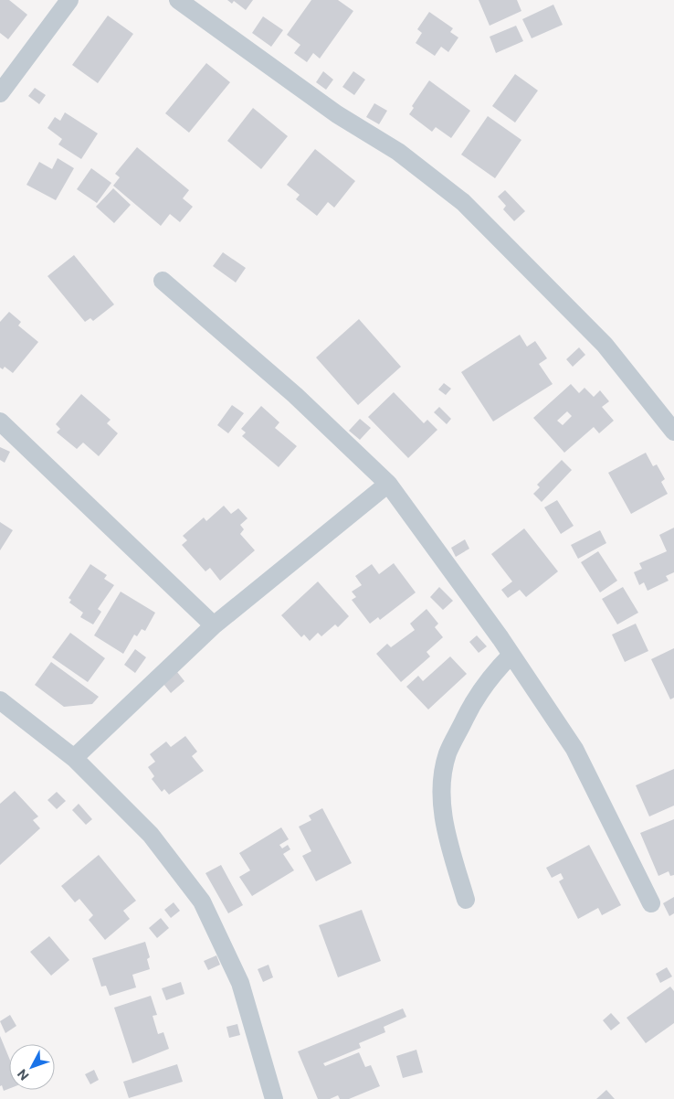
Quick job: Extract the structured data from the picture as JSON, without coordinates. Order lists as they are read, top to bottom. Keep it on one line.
{"north":"bottom left"}
